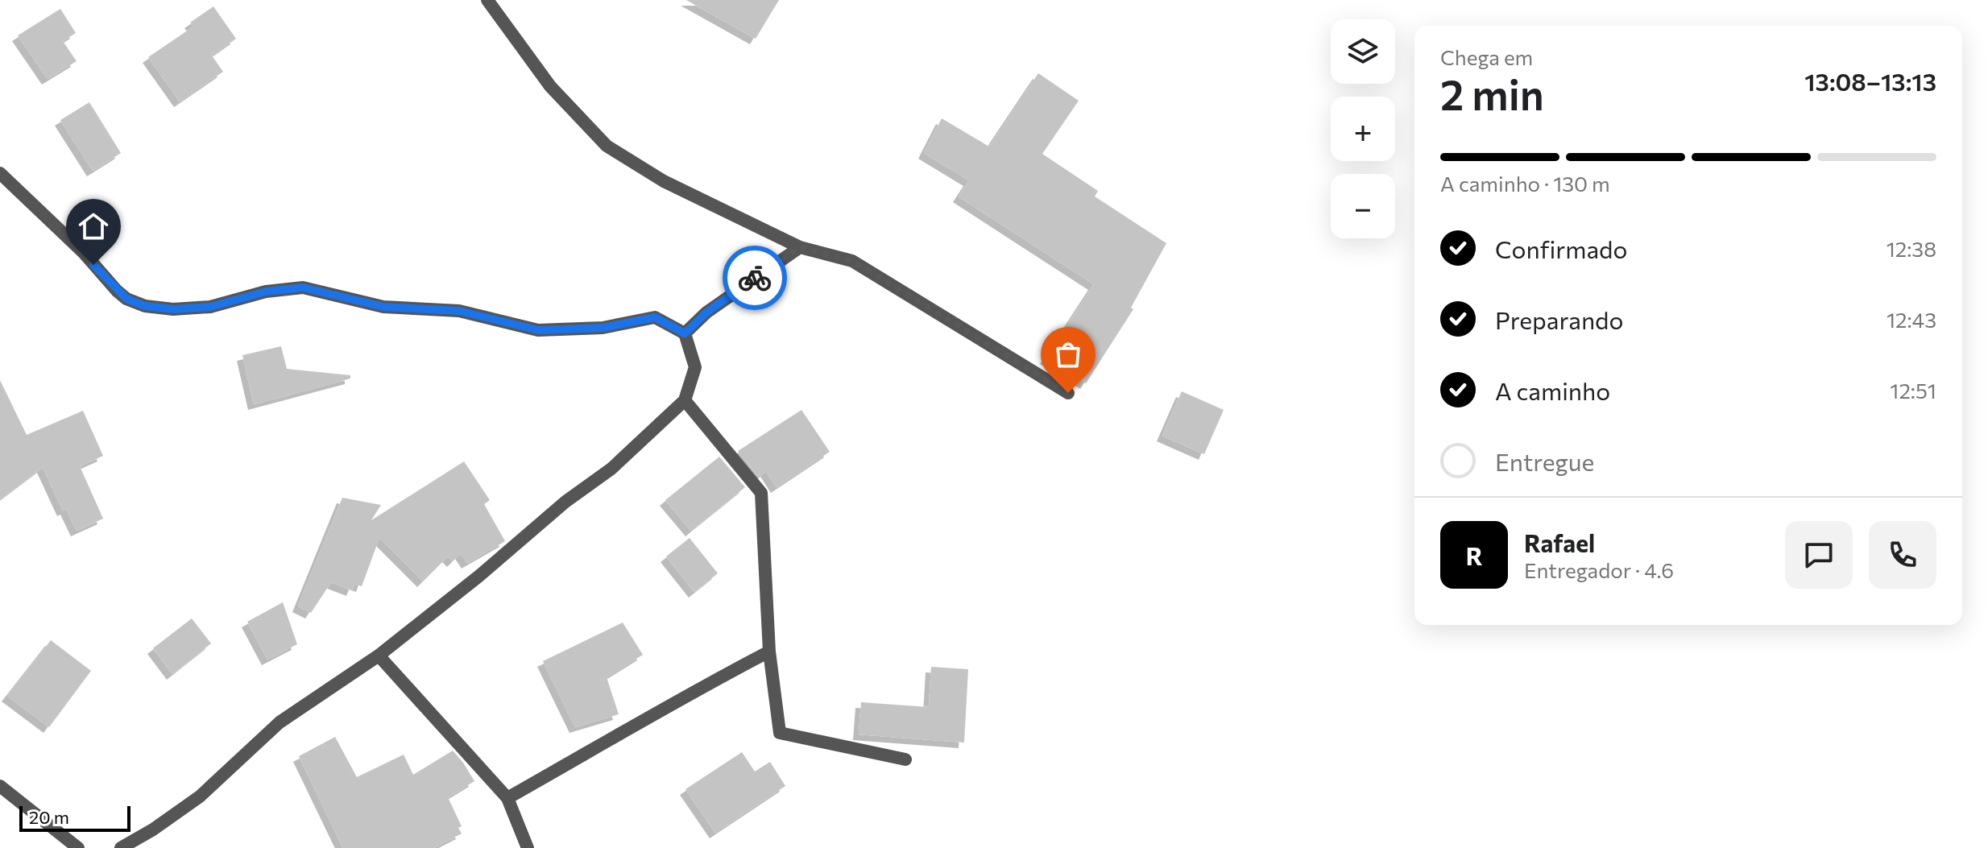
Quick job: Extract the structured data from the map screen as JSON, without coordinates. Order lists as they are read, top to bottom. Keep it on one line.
{"scale_bar":"20 m","page":{"map_buttons":["+","−"],"heading":["2 min","Chega em","13:08–13:13"],"panel":["Rafael","Entregador · 4.6"],"bar":"A caminho · 130 m","list":[["Confirmado","12:38"],["Preparando","12:43"],["A caminho","12:51"],"Entregue"],"round":"R","scale":"20 m"}}
